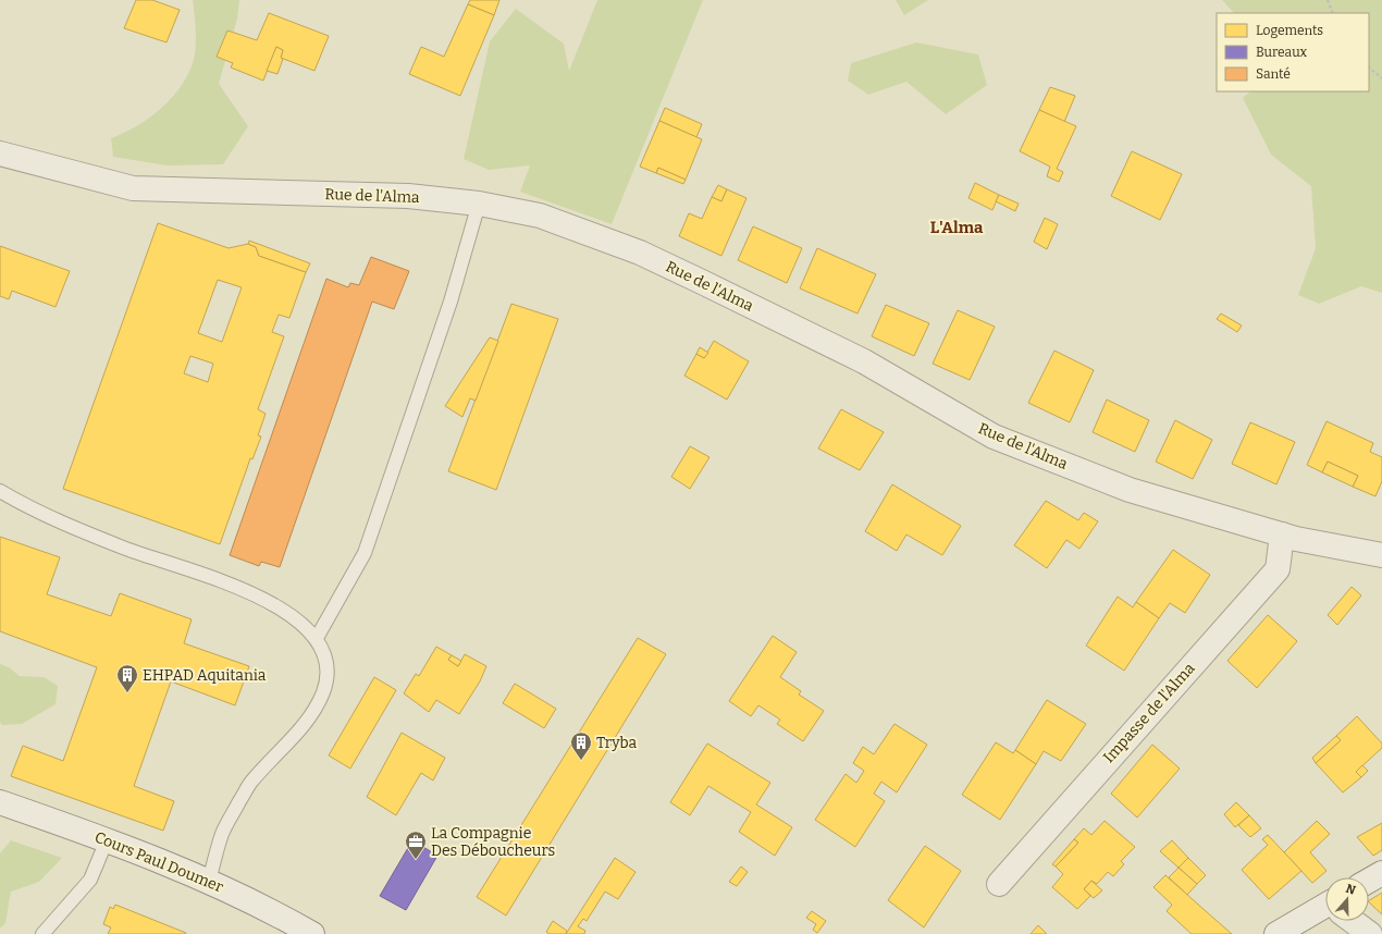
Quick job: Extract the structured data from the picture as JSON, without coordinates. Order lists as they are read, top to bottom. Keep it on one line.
{"streets":{"street":["Rue de l'Alma","Impasse de l'Alma","Cours Paul Doumer"]},"crossings":[["Rue de l'Alma","Impasse de l'Alma"]],"districts":["L'Alma"],"places":{"building":["EHPAD Aquitania","Tryba"],"office":["La Compagnie Des Déboucheurs"]},"legend":["Logements","Bureaux","Santé"],"north":"top"}
